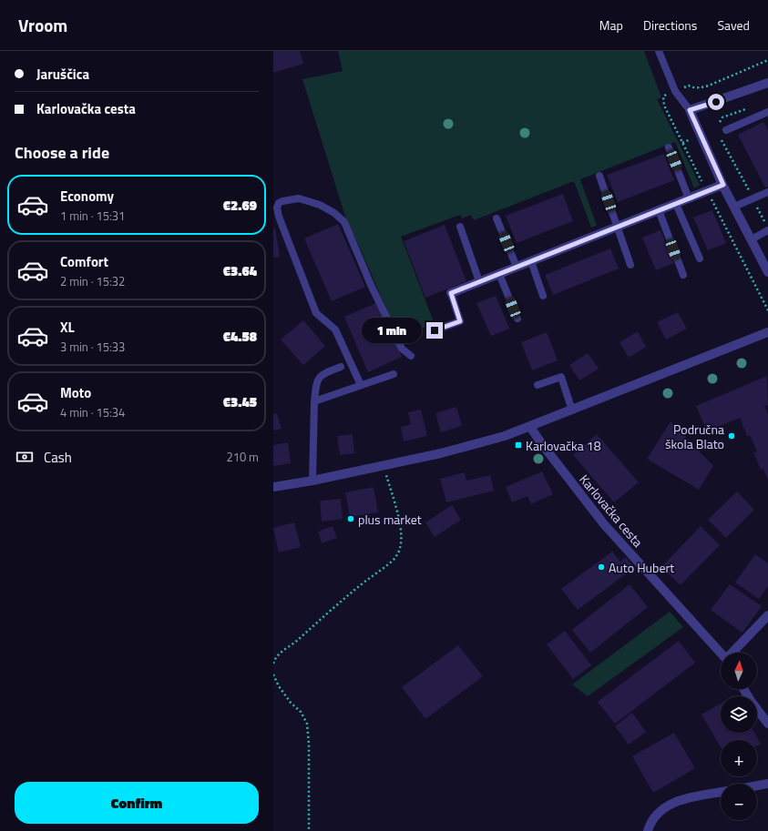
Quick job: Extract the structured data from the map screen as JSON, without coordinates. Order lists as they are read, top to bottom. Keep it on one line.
{"streets":{"street":["Karlovačka cesta"]},"places":{"other":["Područna škola Blato","plus market","Auto Hubert"],"transit":["Karlovačka 18"]},"north":"top","page":{"header":"Vroom","nav":["Map","Directions","Saved"],"banner":["Jaruščica","Karlovačka cesta"],"heading":"Choose a ride","list":[{"name":"Economy","note":"1 min · 15:31","value":"€2.69"},{"name":"Comfort","note":"2 min · 15:32","value":"€3.64"},{"name":"XL","note":"3 min · 15:33","value":"€4.58"},{"name":"Moto","note":"4 min · 15:34","value":"€3.45"}],"bubble":"1 min","pay":["Cash","210 m"],"map_buttons":["+","−"],"buttons":"Confirm"}}
